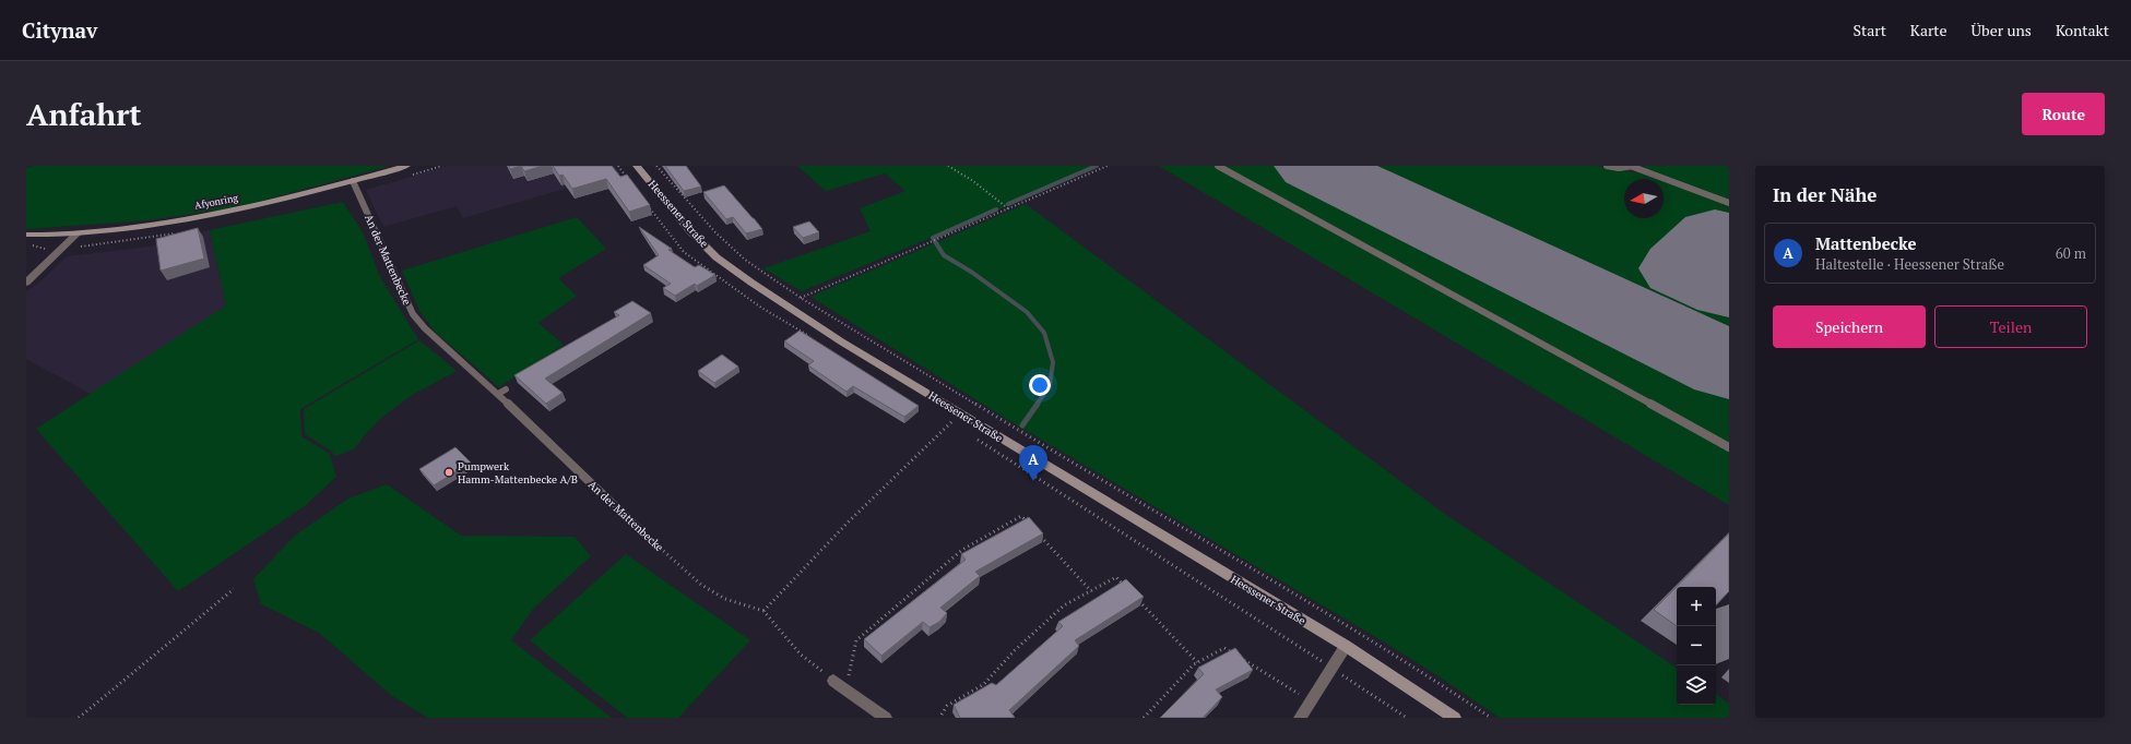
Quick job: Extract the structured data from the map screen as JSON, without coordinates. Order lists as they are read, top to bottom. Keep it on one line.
{"streets":{"main road":["Afyonring","Heessener Straße"],"lane":["An der Mattenbecke"]},"crossings":[["Afyonring","An der Mattenbecke"]],"places":["Pumpwerk Hamm-Mattenbecke A/B"],"north":"left","page":{"header":"Citynav","nav":["Start","Karte","Über uns","Kontakt"],"buttons":["Route",["Speichern","Teilen"]],"title":"Anfahrt","heading":"In der Nähe","list":[{"mark":"A","name":"Mattenbecke","note":"Haltestelle · Heessener Straße","value":"60 m"}],"pins":"A","map_buttons":["+","−"]}}
